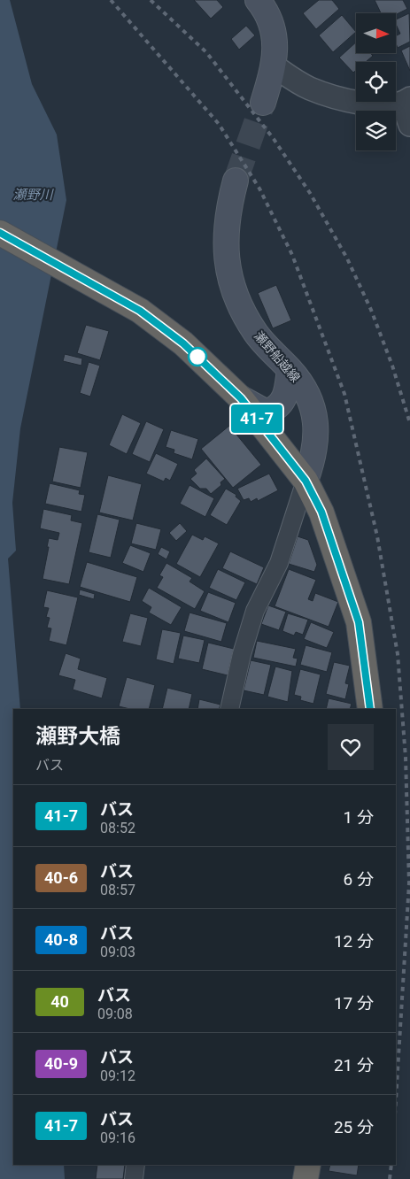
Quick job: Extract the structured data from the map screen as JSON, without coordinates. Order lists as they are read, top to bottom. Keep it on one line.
{"streets":{"main road":["瀬野船越線"]},"water":["瀬野川"],"lines":["bus line 41-7"],"north":"right","page":{"on_map":"41-7","heading":["瀬野大橋","バス"],"list":[{"mark":"41-7","name":"バス","note":"08:52","value":"1 分"},{"mark":"40-6","name":"バス","note":"08:57","value":"6 分"},{"mark":"40-8","name":"バス","note":"09:03","value":"12 分"},{"mark":"40","name":"バス","note":"09:08","value":"17 分"},{"mark":"40-9","name":"バス","note":"09:12","value":"21 分"},{"mark":"41-7","name":"バス","note":"09:16","value":"25 分"}]}}
